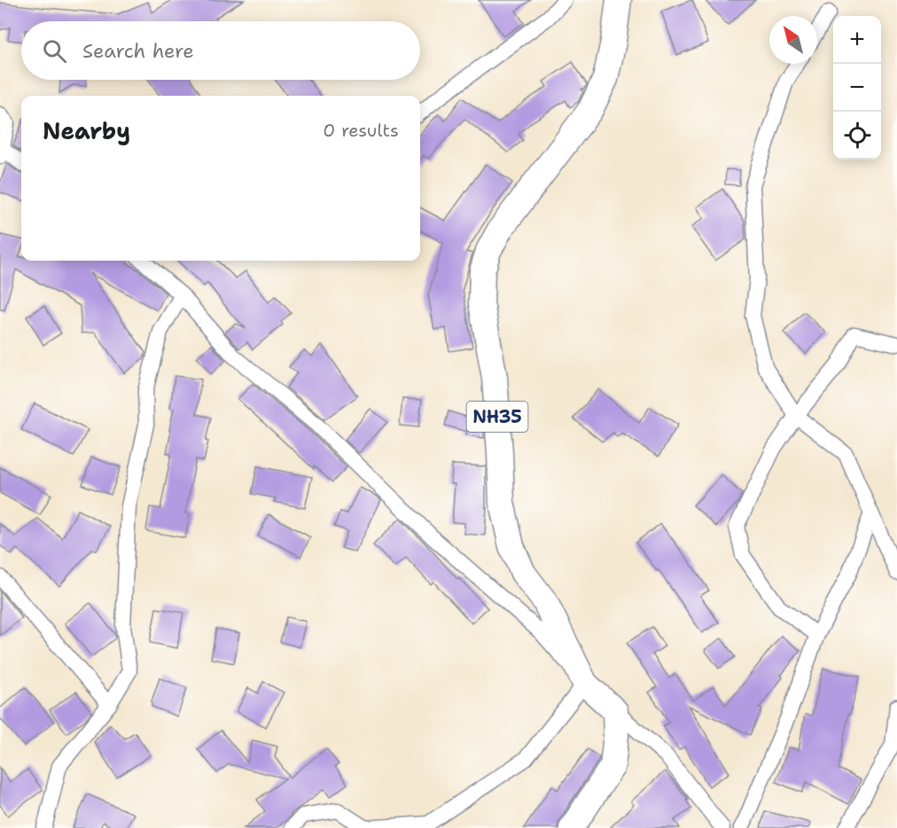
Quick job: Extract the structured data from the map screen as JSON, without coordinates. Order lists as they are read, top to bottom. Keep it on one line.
{"streets":{"highway":["NH35"]},"north":"top left","page":{"map_buttons":["+","−"],"search":"Search here","heading":["Nearby","0 results"]}}
